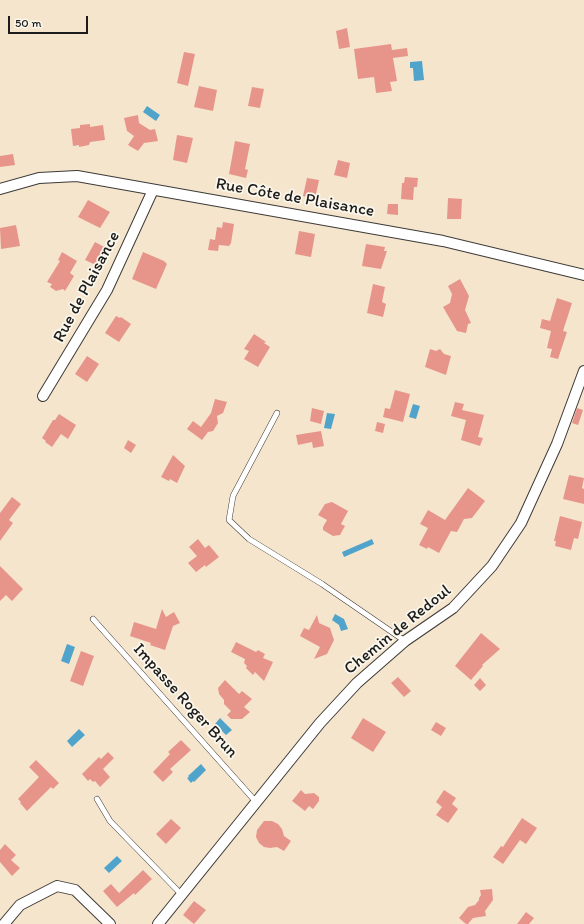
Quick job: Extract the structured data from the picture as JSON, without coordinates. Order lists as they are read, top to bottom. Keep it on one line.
{"streets":{"street":["Rue Côte de Plaisance","Rue de Plaisance","Chemin de Redoul"],"lane":["Impasse Roger Brun"]},"crossings":[["Rue Côte de Plaisance","Rue de Plaisance"],["Chemin de Redoul","Impasse Roger Brun"]],"scale_bar":"50 m"}
